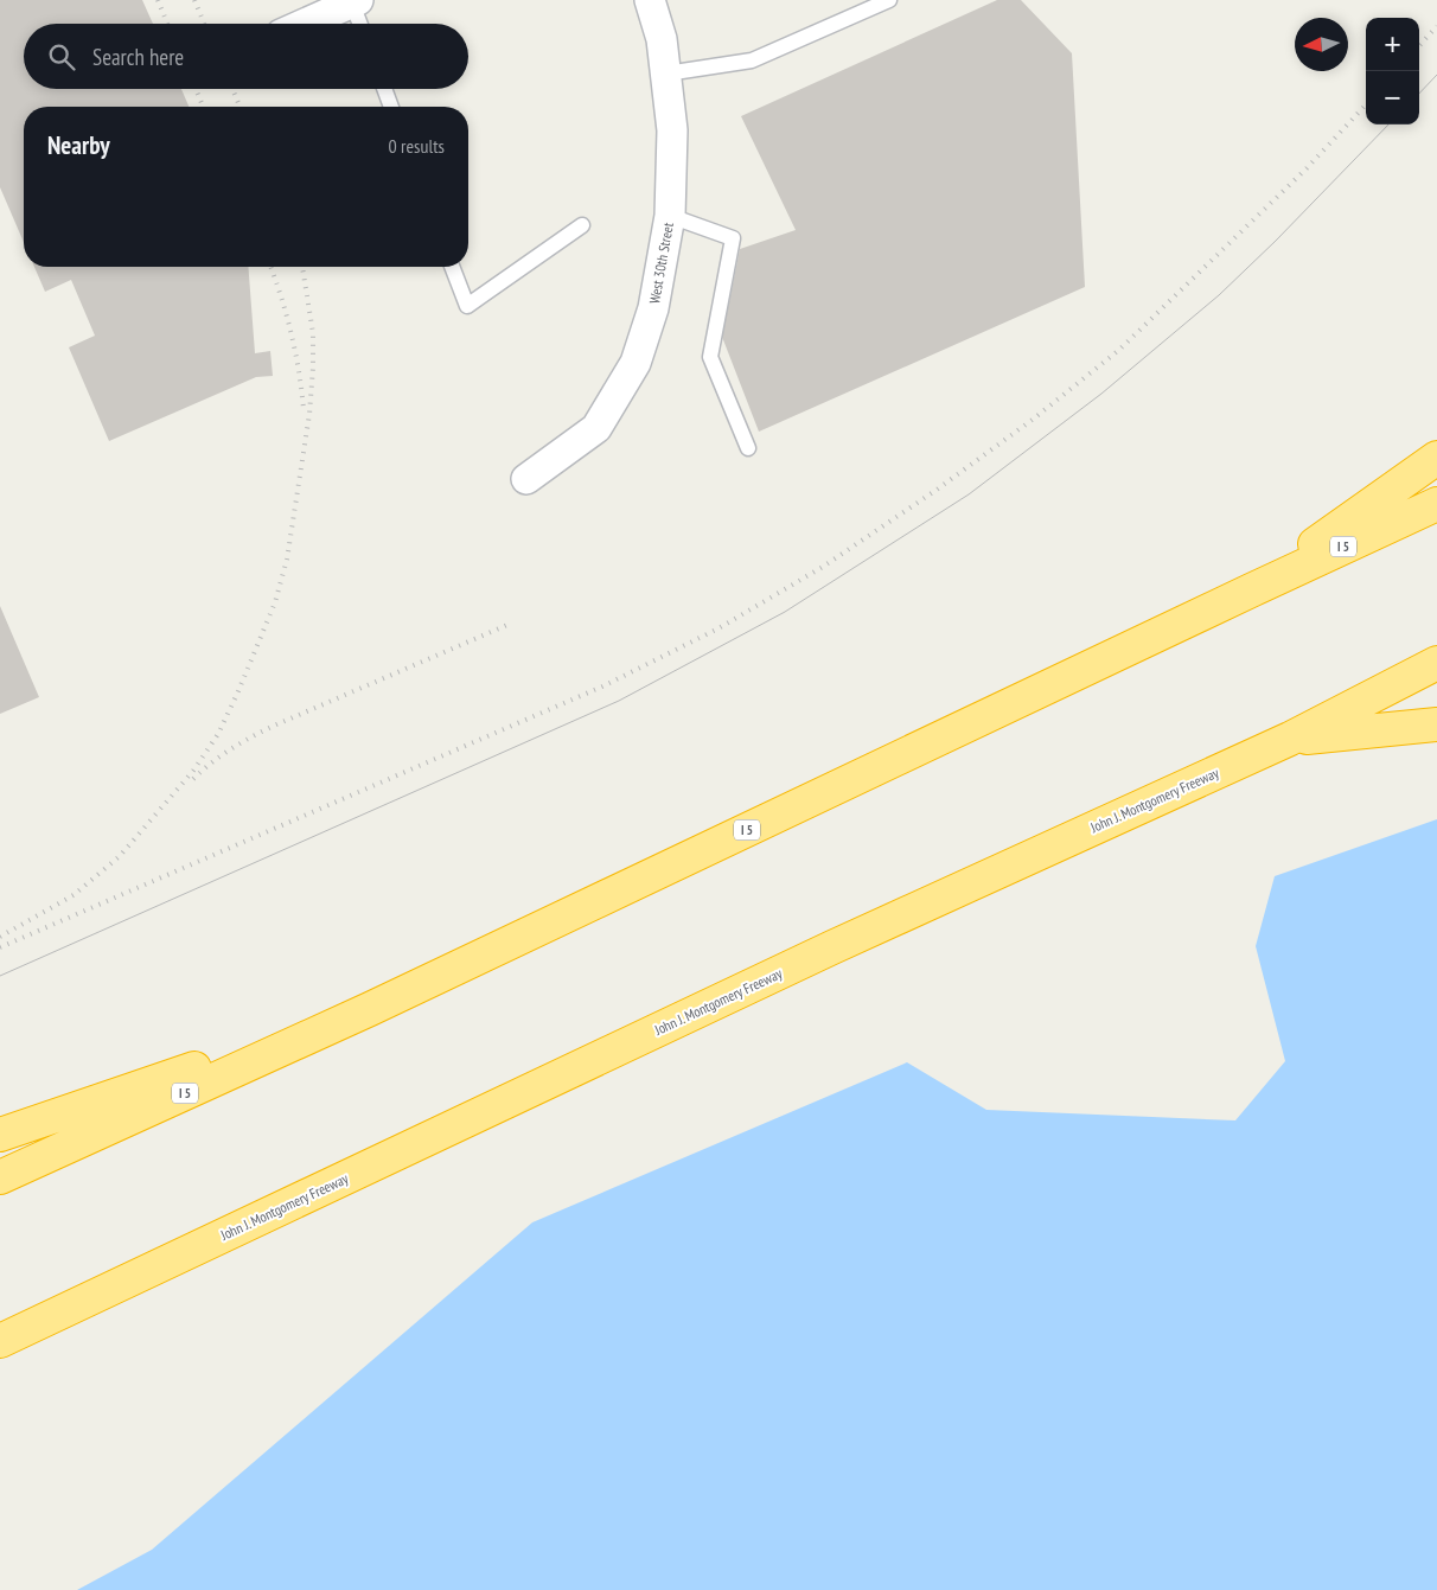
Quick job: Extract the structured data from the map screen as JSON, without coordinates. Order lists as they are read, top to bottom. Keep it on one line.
{"streets":{"highway":["I 5","John J. Montgomery Freeway"],"street":["West 30th Street"]},"north":"left","page":{"map_buttons":["+","−"],"search":"Search here","heading":["Nearby","0 results"]}}
